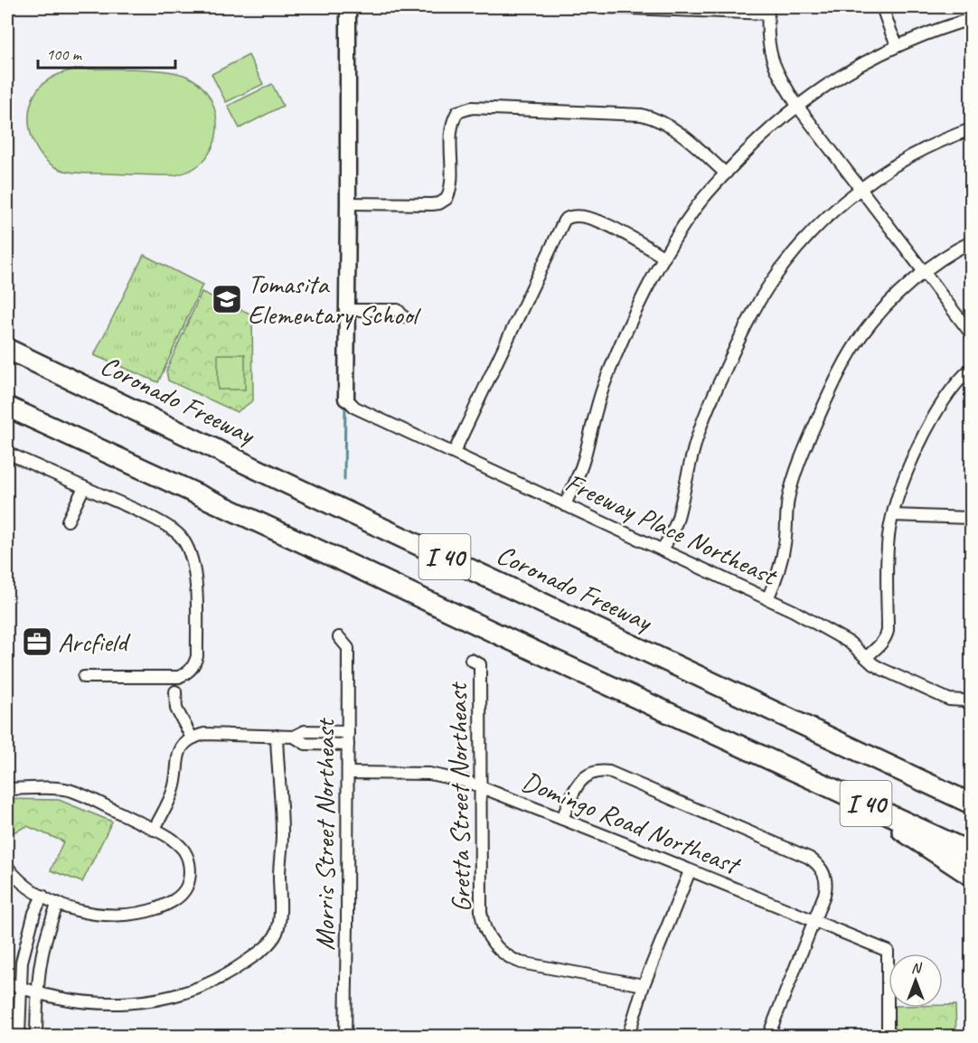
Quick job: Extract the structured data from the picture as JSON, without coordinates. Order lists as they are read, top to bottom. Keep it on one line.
{"streets":{"highway":["Coronado Freeway","I 40"],"street":["Freeway Place Northeast","Gretta Street Northeast","Domingo Road Northeast","Morris Street Northeast"]},"crossings":[["Gretta Street Northeast","Domingo Road Northeast"],["Domingo Road Northeast","Morris Street Northeast"]],"places":{"school or university":["Tomasita Elementary School"],"office":["Arcfield"]},"scale_bar":"100 m","north":"top"}
